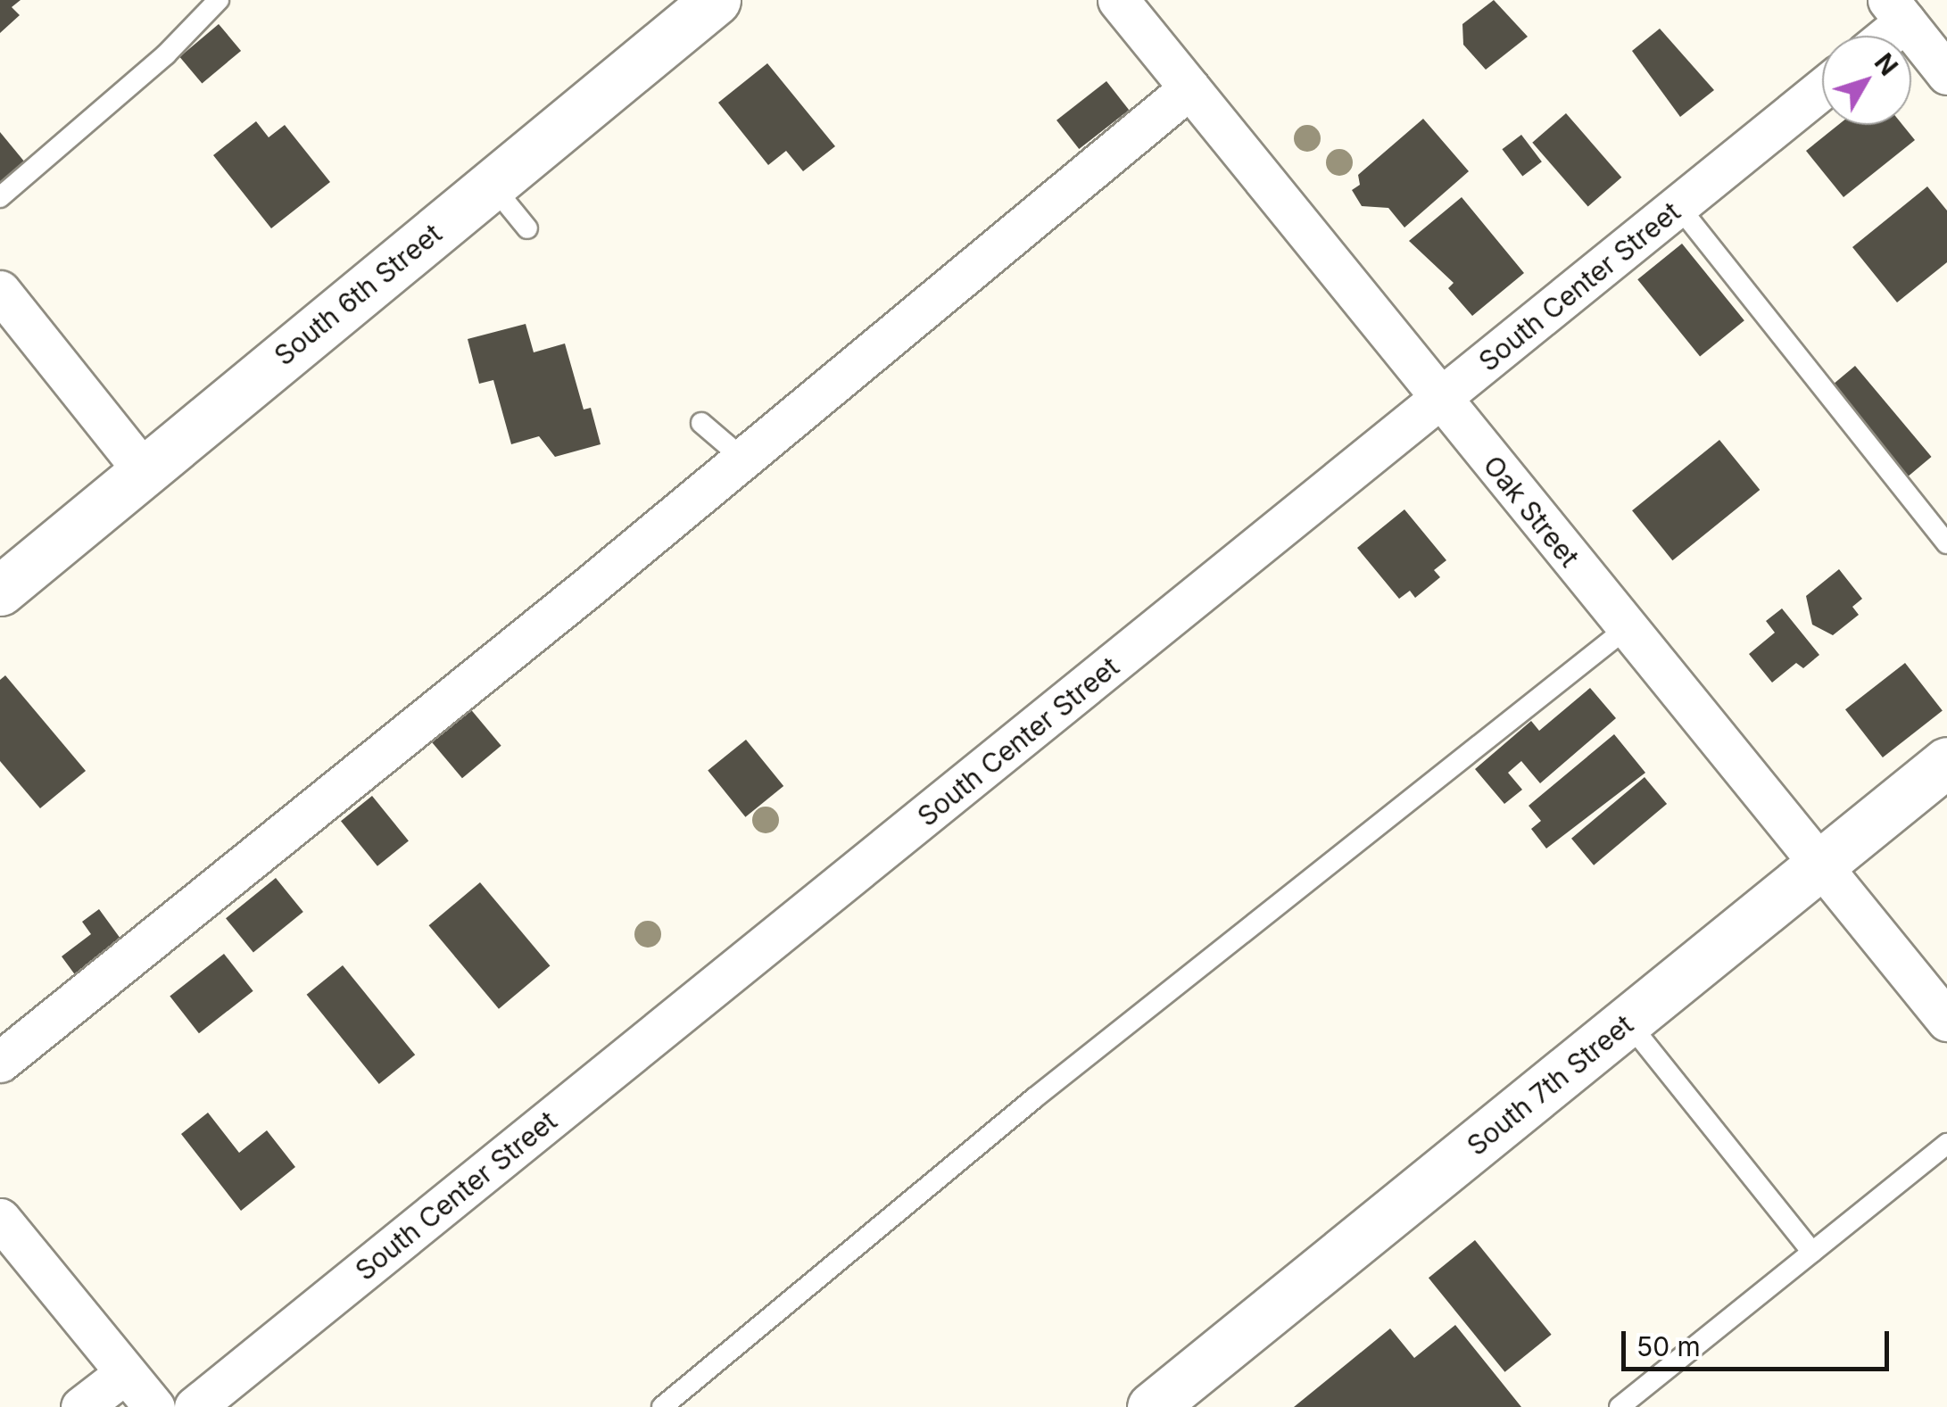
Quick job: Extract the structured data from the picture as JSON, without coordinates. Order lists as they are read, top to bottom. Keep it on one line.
{"streets":{"main road":["South 6th Street","South 7th Street"],"street":["South Center Street","Oak Street"]},"crossings":[["South Center Street","Oak Street"],["Oak Street","South 7th Street"]],"scale_bar":"50 m","north":"top right"}
